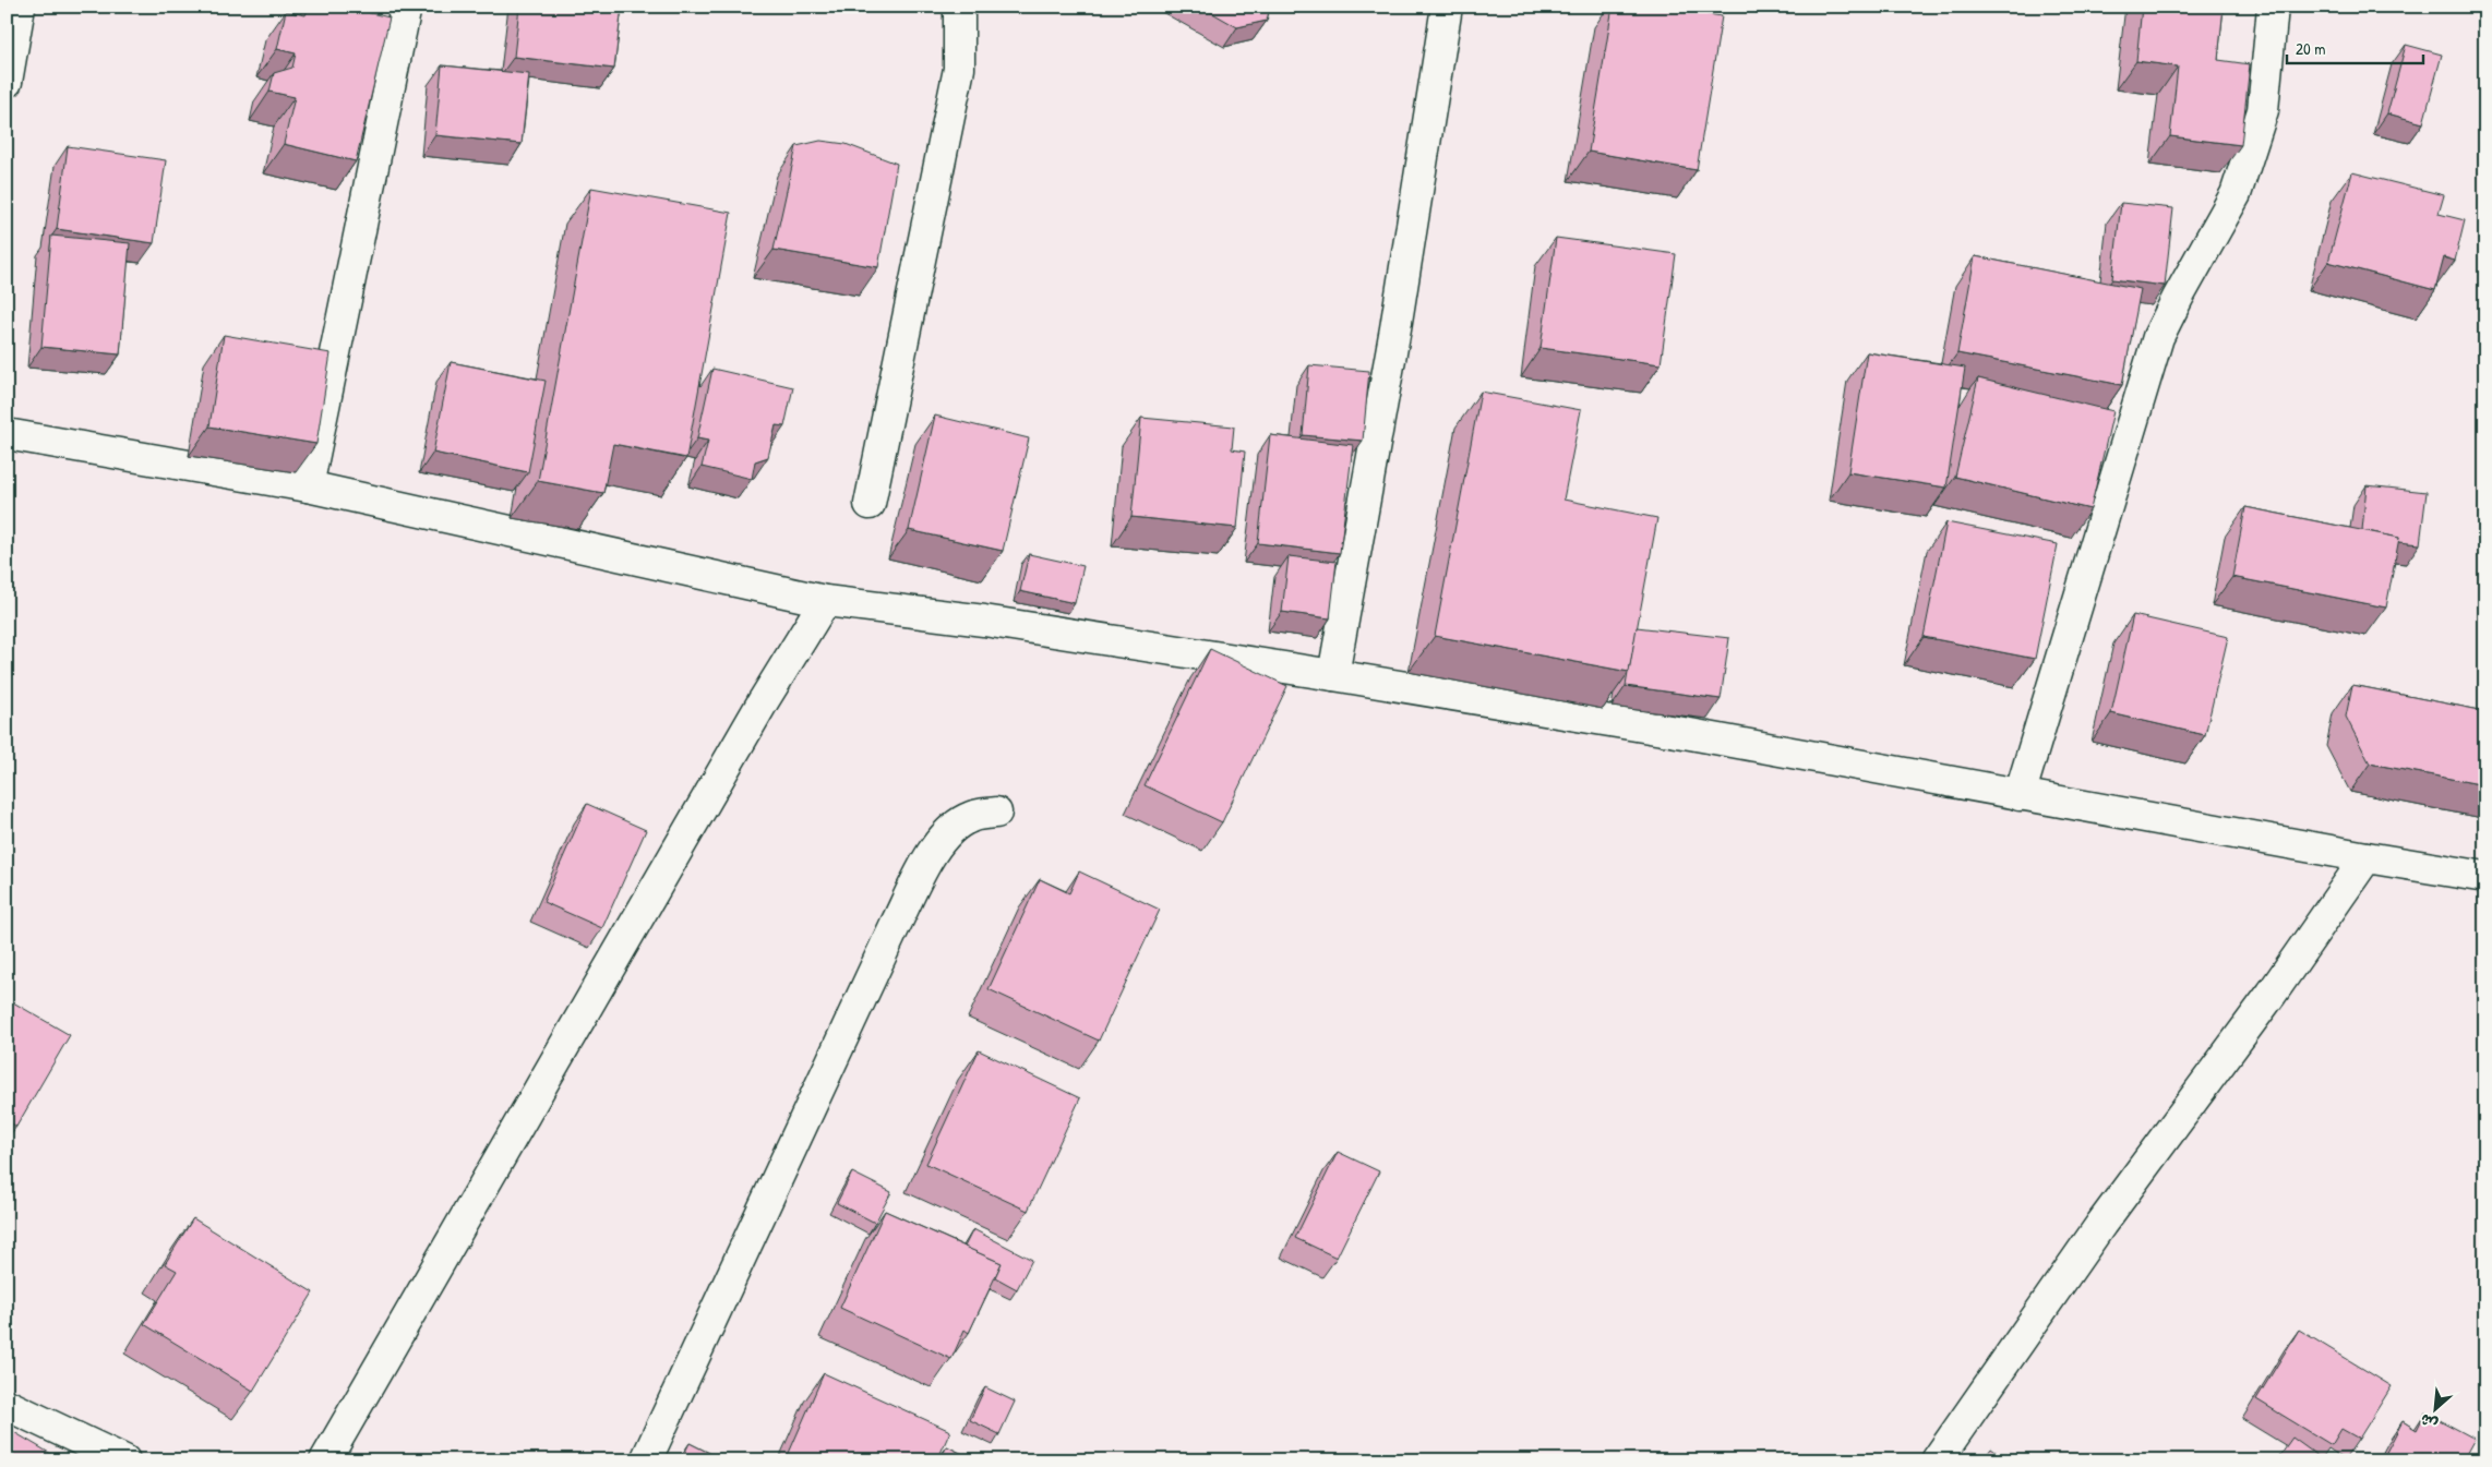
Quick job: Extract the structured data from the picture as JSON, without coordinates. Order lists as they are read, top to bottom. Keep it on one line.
{"scale_bar":"20 m","north":"bottom left"}
